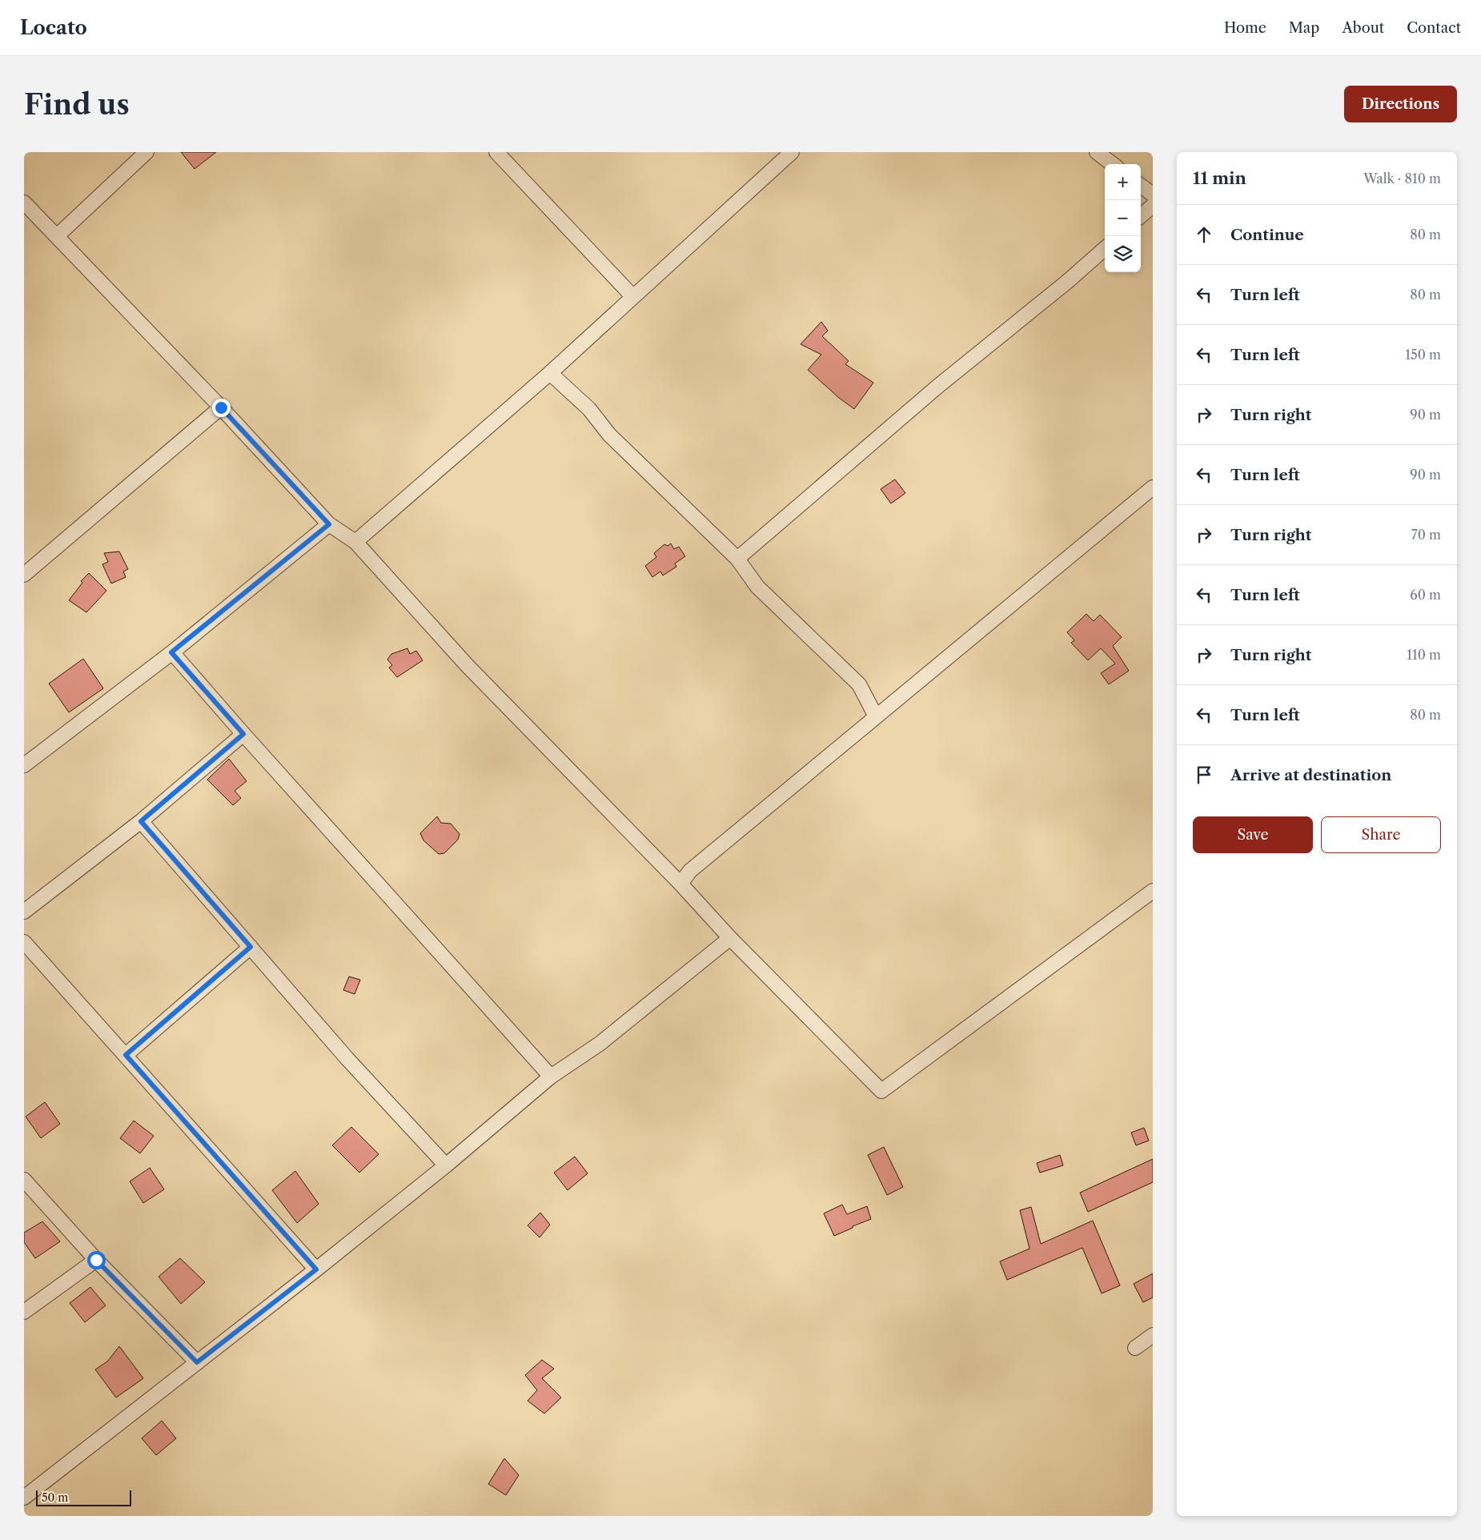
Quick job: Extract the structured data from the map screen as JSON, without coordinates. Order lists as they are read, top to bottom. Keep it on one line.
{"scale_bar":"50 m","page":{"header":"Locato","nav":["Home","Map","About","Contact"],"buttons":["Directions",["Save","Share"]],"title":"Find us","heading":["11 min","Walk · 810 m"],"map_buttons":["+","−"],"list":[["Continue","80 m"],["Turn left","80 m"],["Turn left","150 m"],["Turn right","90 m"],["Turn left","90 m"],["Turn right","70 m"],["Turn left","60 m"],["Turn right","110 m"],["Turn left","80 m"],"Arrive at destination"],"scale":"50 m"}}
